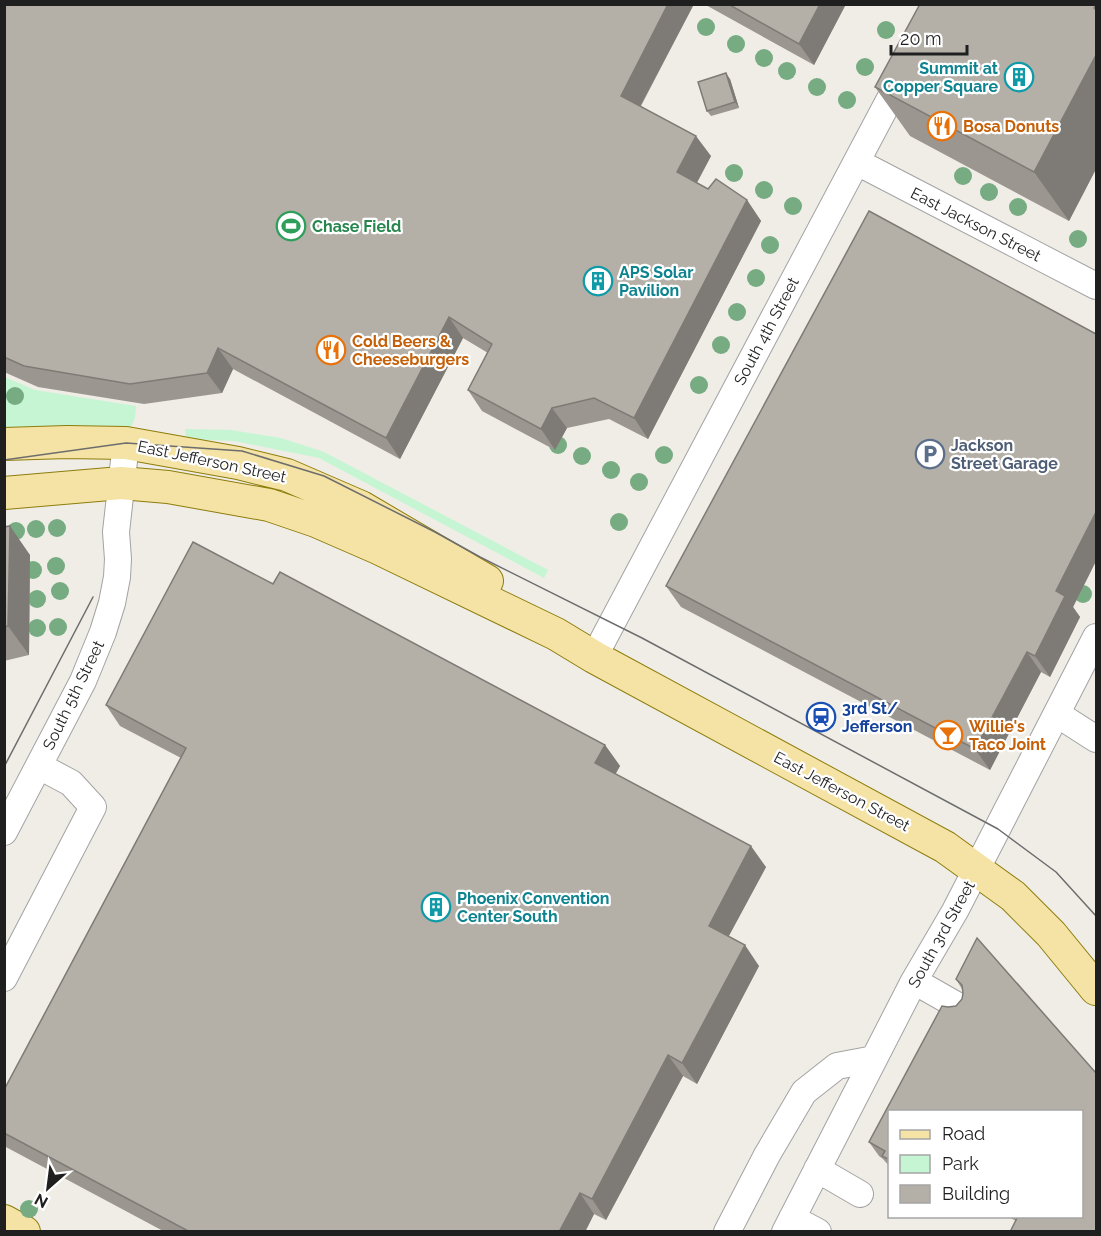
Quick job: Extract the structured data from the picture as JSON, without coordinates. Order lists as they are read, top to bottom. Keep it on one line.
{"streets":{"main road":["East Jefferson Street"],"street":["East Jackson Street","South 4th Street","South 5th Street","South 3rd Street"]},"crossings":[["East Jackson Street","South 4th Street"],["South 4th Street","East Jefferson Street"],["East Jefferson Street","South 5th Street"],["East Jefferson Street","South 3rd Street"]],"places":{"building":["Summit at Copper Square","APS Solar Pavilion","Phoenix Convention Center South"],"restaurant":["Bosa Donuts","Cold Beers & Cheeseburgers"],"sports":["Chase Field"],"parking":["Jackson Street Garage"],"station":["3rd St/ Jefferson"],"bar":["Willie's Taco Joint"]},"legend":["Road","Park","Building"],"scale_bar":"20 m","north":"bottom left"}
